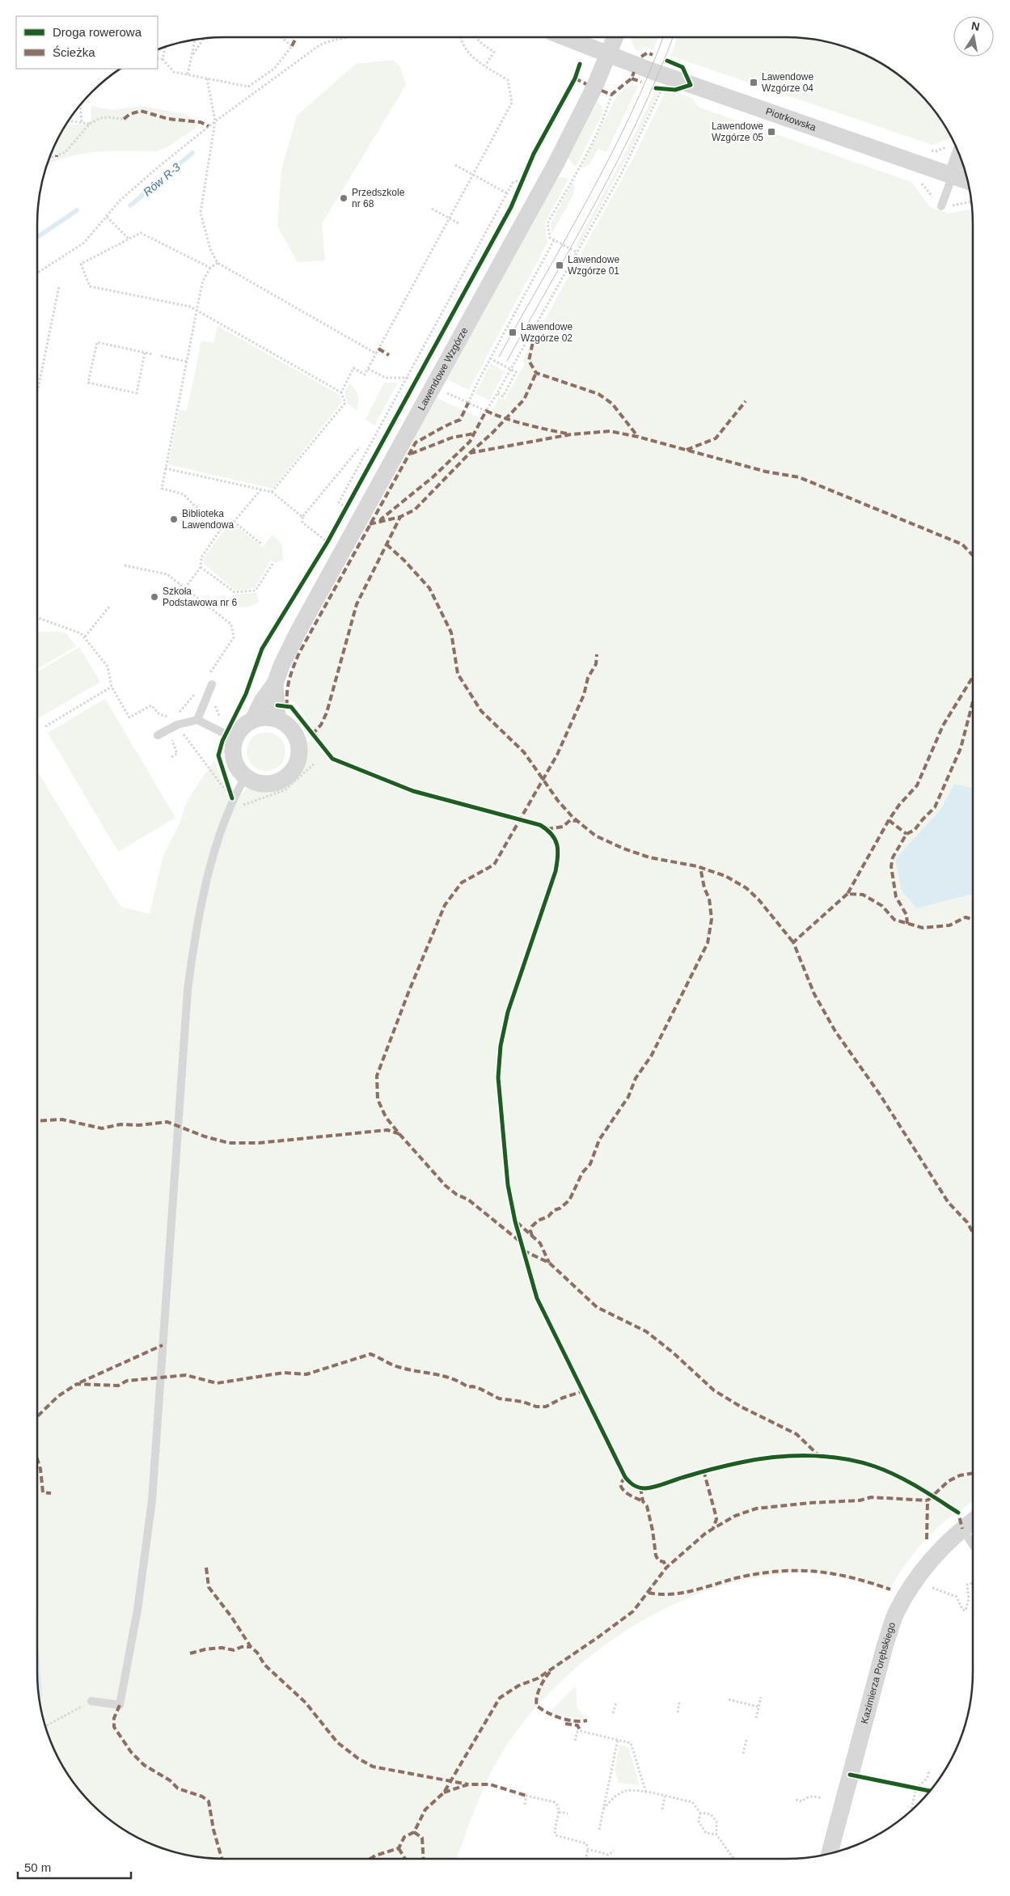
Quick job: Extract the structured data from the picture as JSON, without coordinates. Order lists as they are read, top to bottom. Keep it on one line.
{"streets":{"street":["Piotrkowska","Lawendowe Wzgórze","Kazimierza Porębskiego"]},"crossings":[["Piotrkowska","Lawendowe Wzgórze"]],"water":["Rów R-3"],"places":{"transit":["Lawendowe Wzgórze 04","Lawendowe Wzgórze 05","Lawendowe Wzgórze 01","Lawendowe Wzgórze 02"],"other":["Przedszkole nr 68","Biblioteka Lawendowa","Szkoła Podstawowa nr 6"]},"legend":["Droga rowerowa","Ścieżka"],"scale_bar":"50 m","north":"top"}
